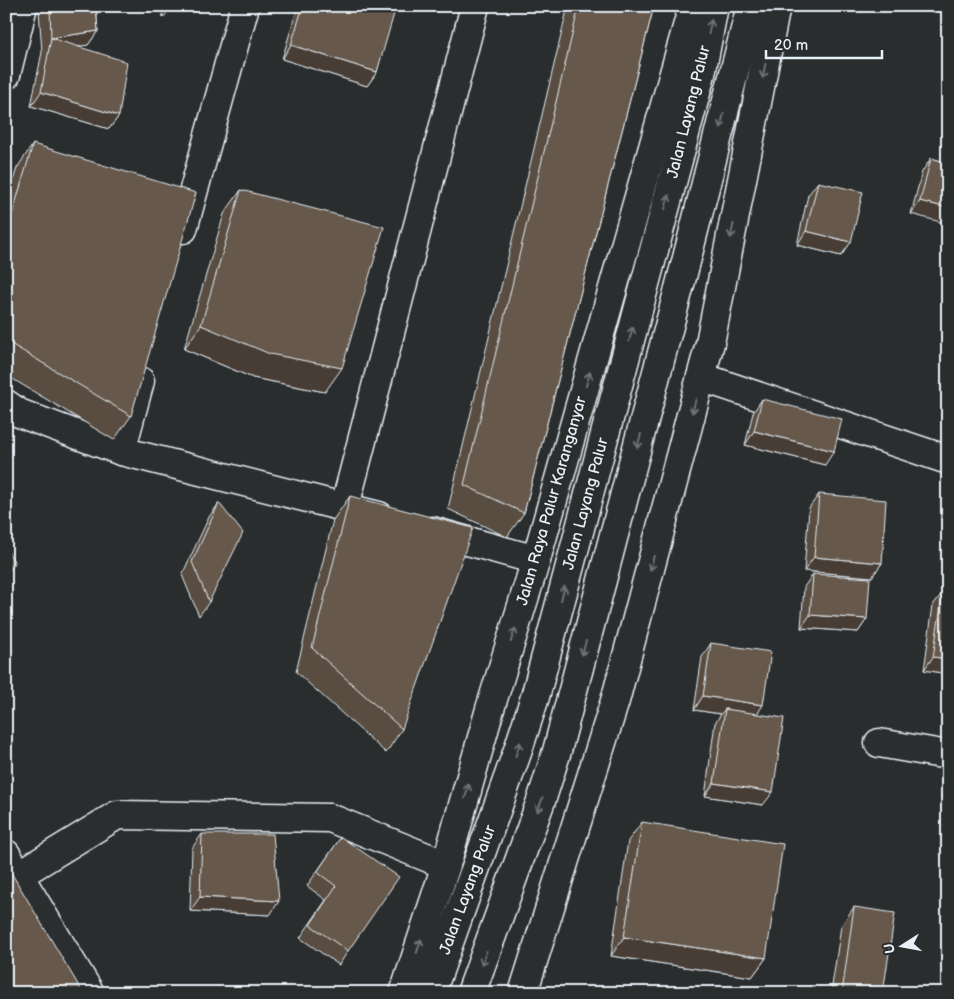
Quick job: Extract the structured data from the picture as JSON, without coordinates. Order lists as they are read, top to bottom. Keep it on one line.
{"streets":{"main road":["Jalan Layang Palur","Jalan Raya Palur Karanganyar"]},"scale_bar":"20 m","north":"left"}
